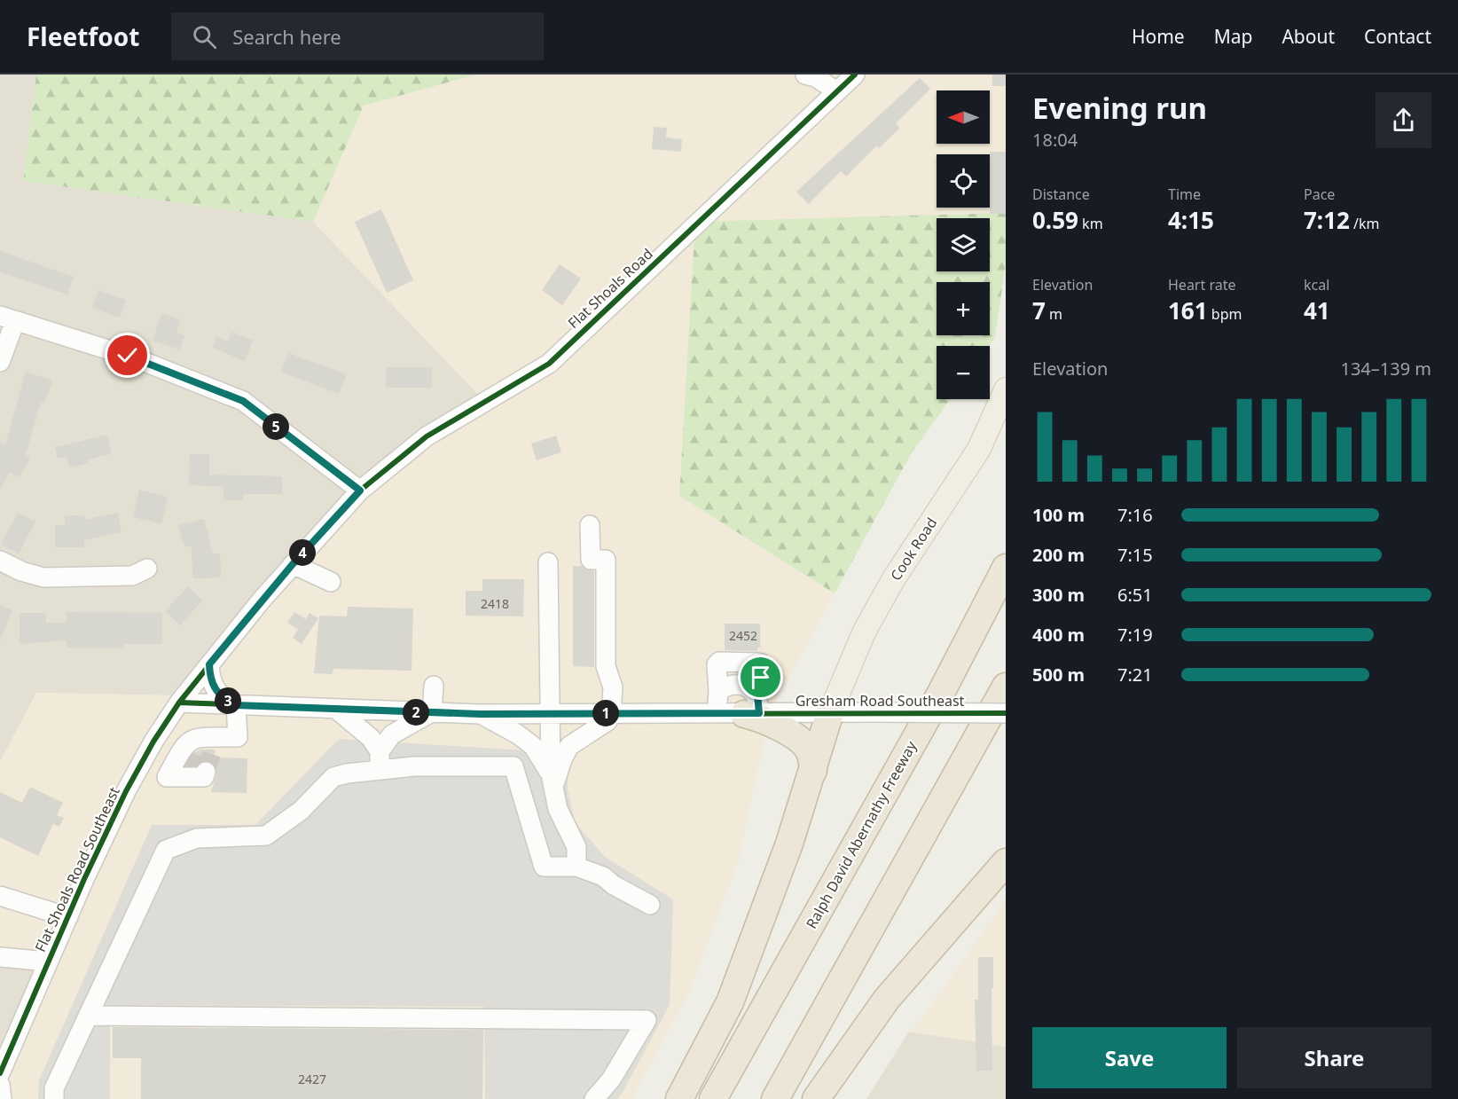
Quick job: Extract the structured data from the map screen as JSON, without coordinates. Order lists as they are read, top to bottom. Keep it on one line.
{"streets":{"highway":["Ralph David Abernathy Freeway"],"main road":["Cook Road"],"street":["Flat Shoals Road","Gresham Road Southeast","Flat Shoals Road Southeast"]},"crossings":[["Flat Shoals Road","Flat Shoals Road Southeast"],["Cook Road","Gresham Road Southeast"],["Gresham Road Southeast","Flat Shoals Road Southeast"]],"house_numbers":["2418","2452","2427"],"north":"left","page":{"header":"Fleetfoot","search":"Search here","nav":["Home","Map","About","Contact"],"heading":["Evening run","18:04"],"map_buttons":["+","−"],"stats":[["Distance","0.59 km"],["Time","4:15"],["Pace","7:12 /km"],["Elevation","7 m"],["Heart rate","161 bpm"],["kcal","41"]],"chart":["Elevation","134–139 m"],"pins":["5","4","3","2","1"],"list":[{"name":"100 m","note":"7:16"},{"name":"200 m","note":"7:15"},{"name":"300 m","note":"6:51"},{"name":"400 m","note":"7:19"},{"name":"500 m","note":"7:21"}],"buttons":["Save","Share"]}}
